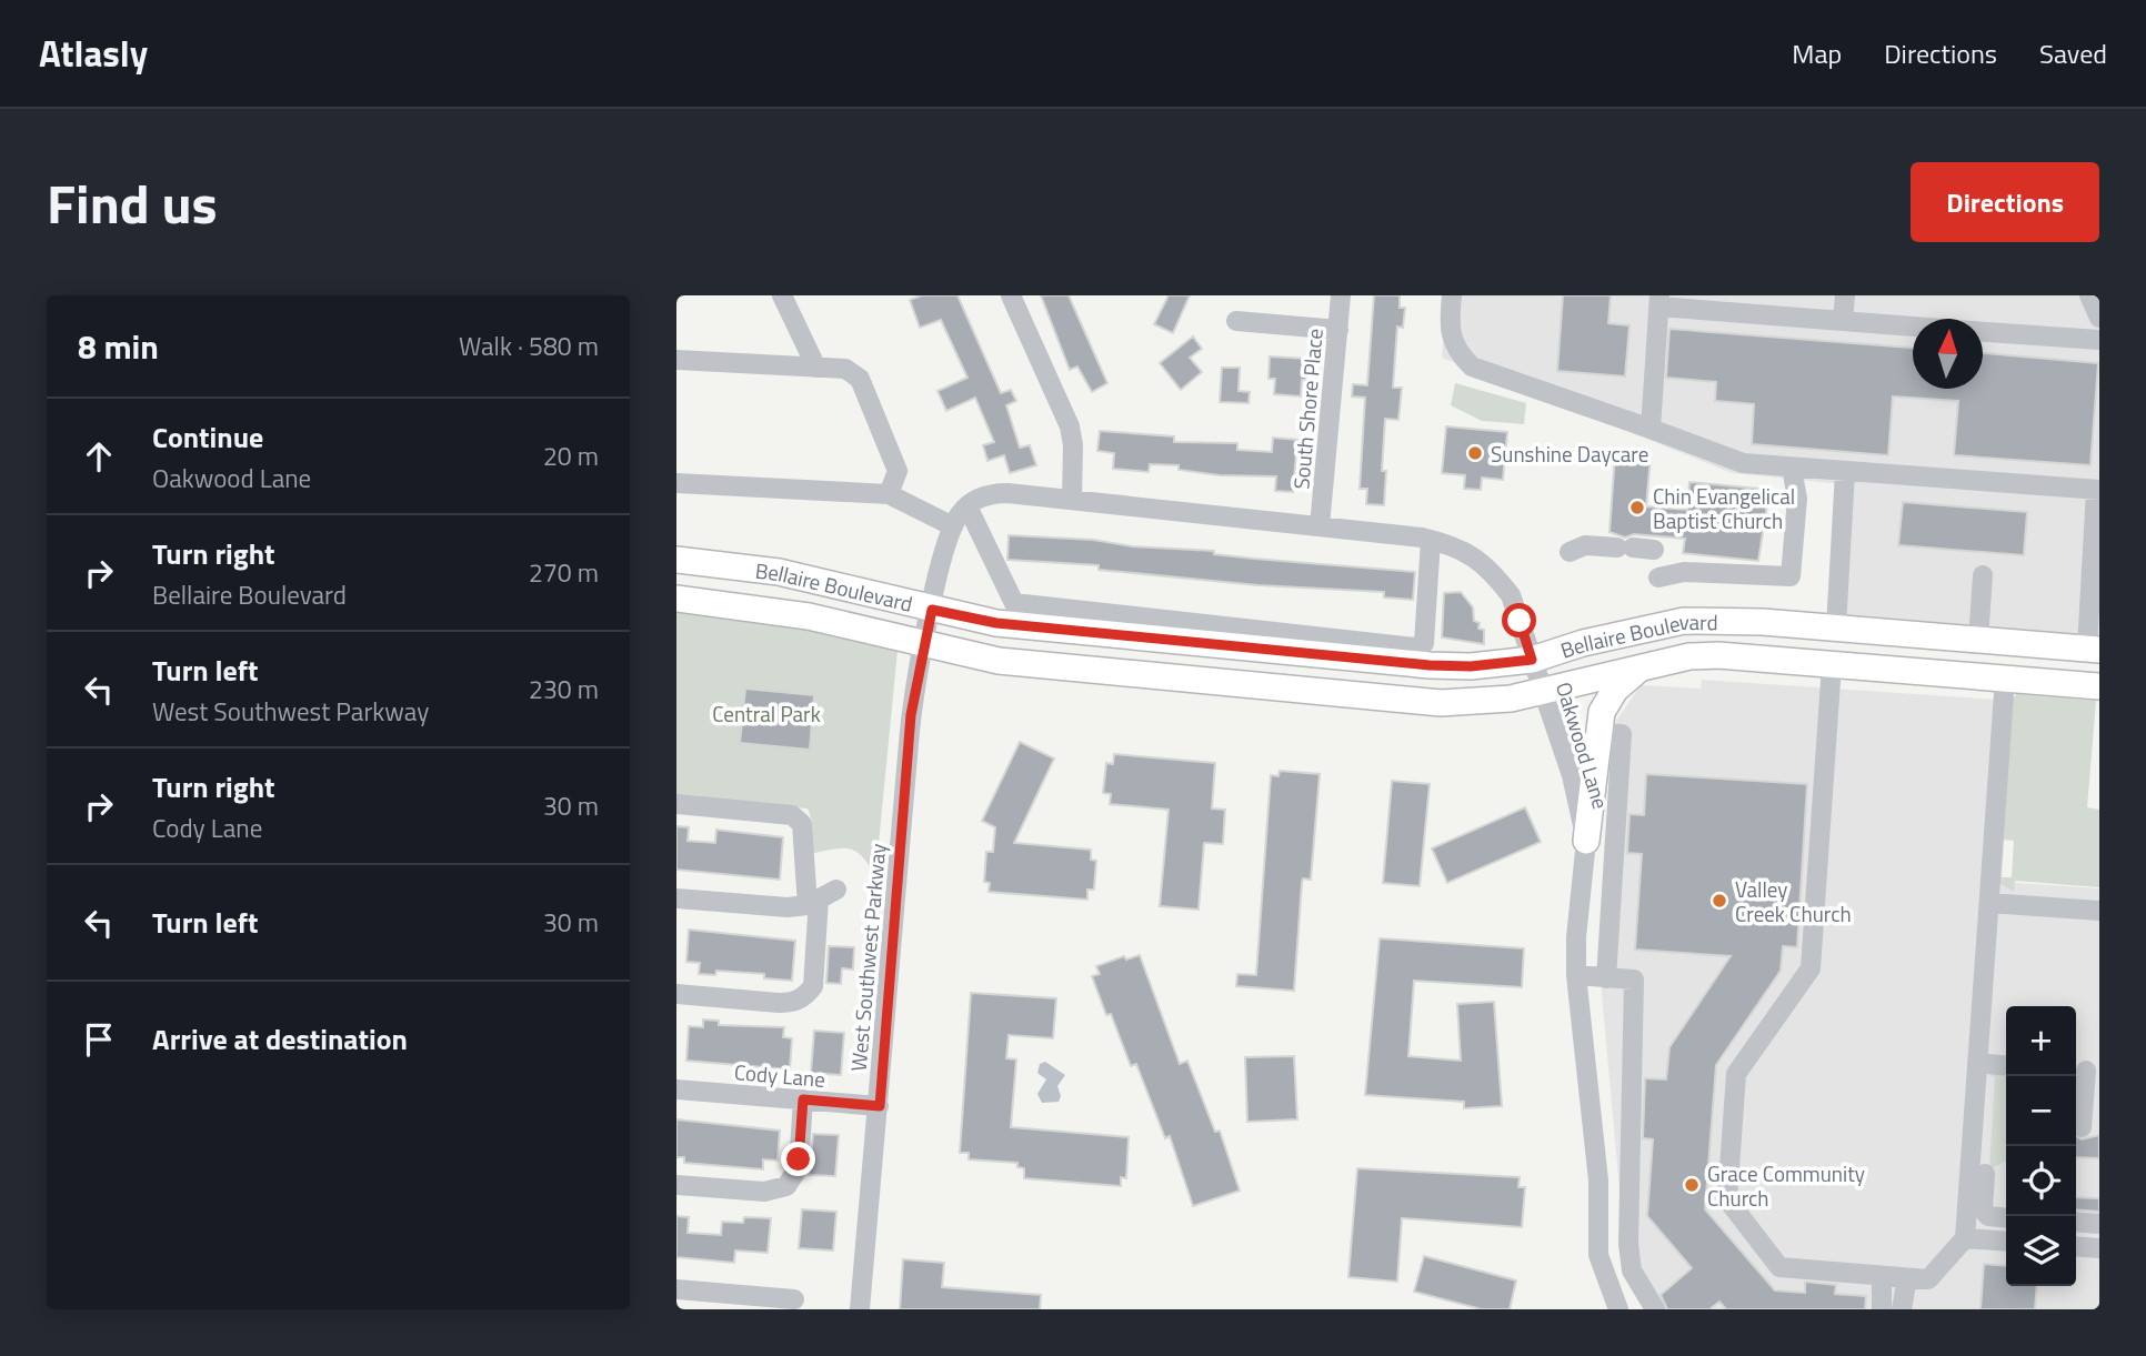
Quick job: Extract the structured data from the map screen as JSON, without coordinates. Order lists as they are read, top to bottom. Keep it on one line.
{"streets":{"main road":["Bellaire Boulevard"],"street":["South Shore Place","Oakwood Lane","West Southwest Parkway","Cody Lane"]},"crossings":[["South Shore Place","Oakwood Lane"],["Bellaire Boulevard","Oakwood Lane"],["Bellaire Boulevard","West Southwest Parkway"],["West Southwest Parkway","Cody Lane"]],"parks":["Central Park"],"places":["Sunshine Daycare","Chin Evangelical Baptist Church","Valley Creek Church","Grace Community Church"],"north":"top","page":{"header":"Atlasly","nav":["Map","Directions","Saved"],"title":"Find us","buttons":"Directions","heading":["8 min","Walk · 580 m"],"list":[["Continue","Oakwood Lane","20 m"],["Turn right","Bellaire Boulevard","270 m"],["Turn left","West Southwest Parkway","230 m"],["Turn right","Cody Lane","30 m"],["Turn left","30 m"],"Arrive at destination"],"map_buttons":["+","−"]}}
